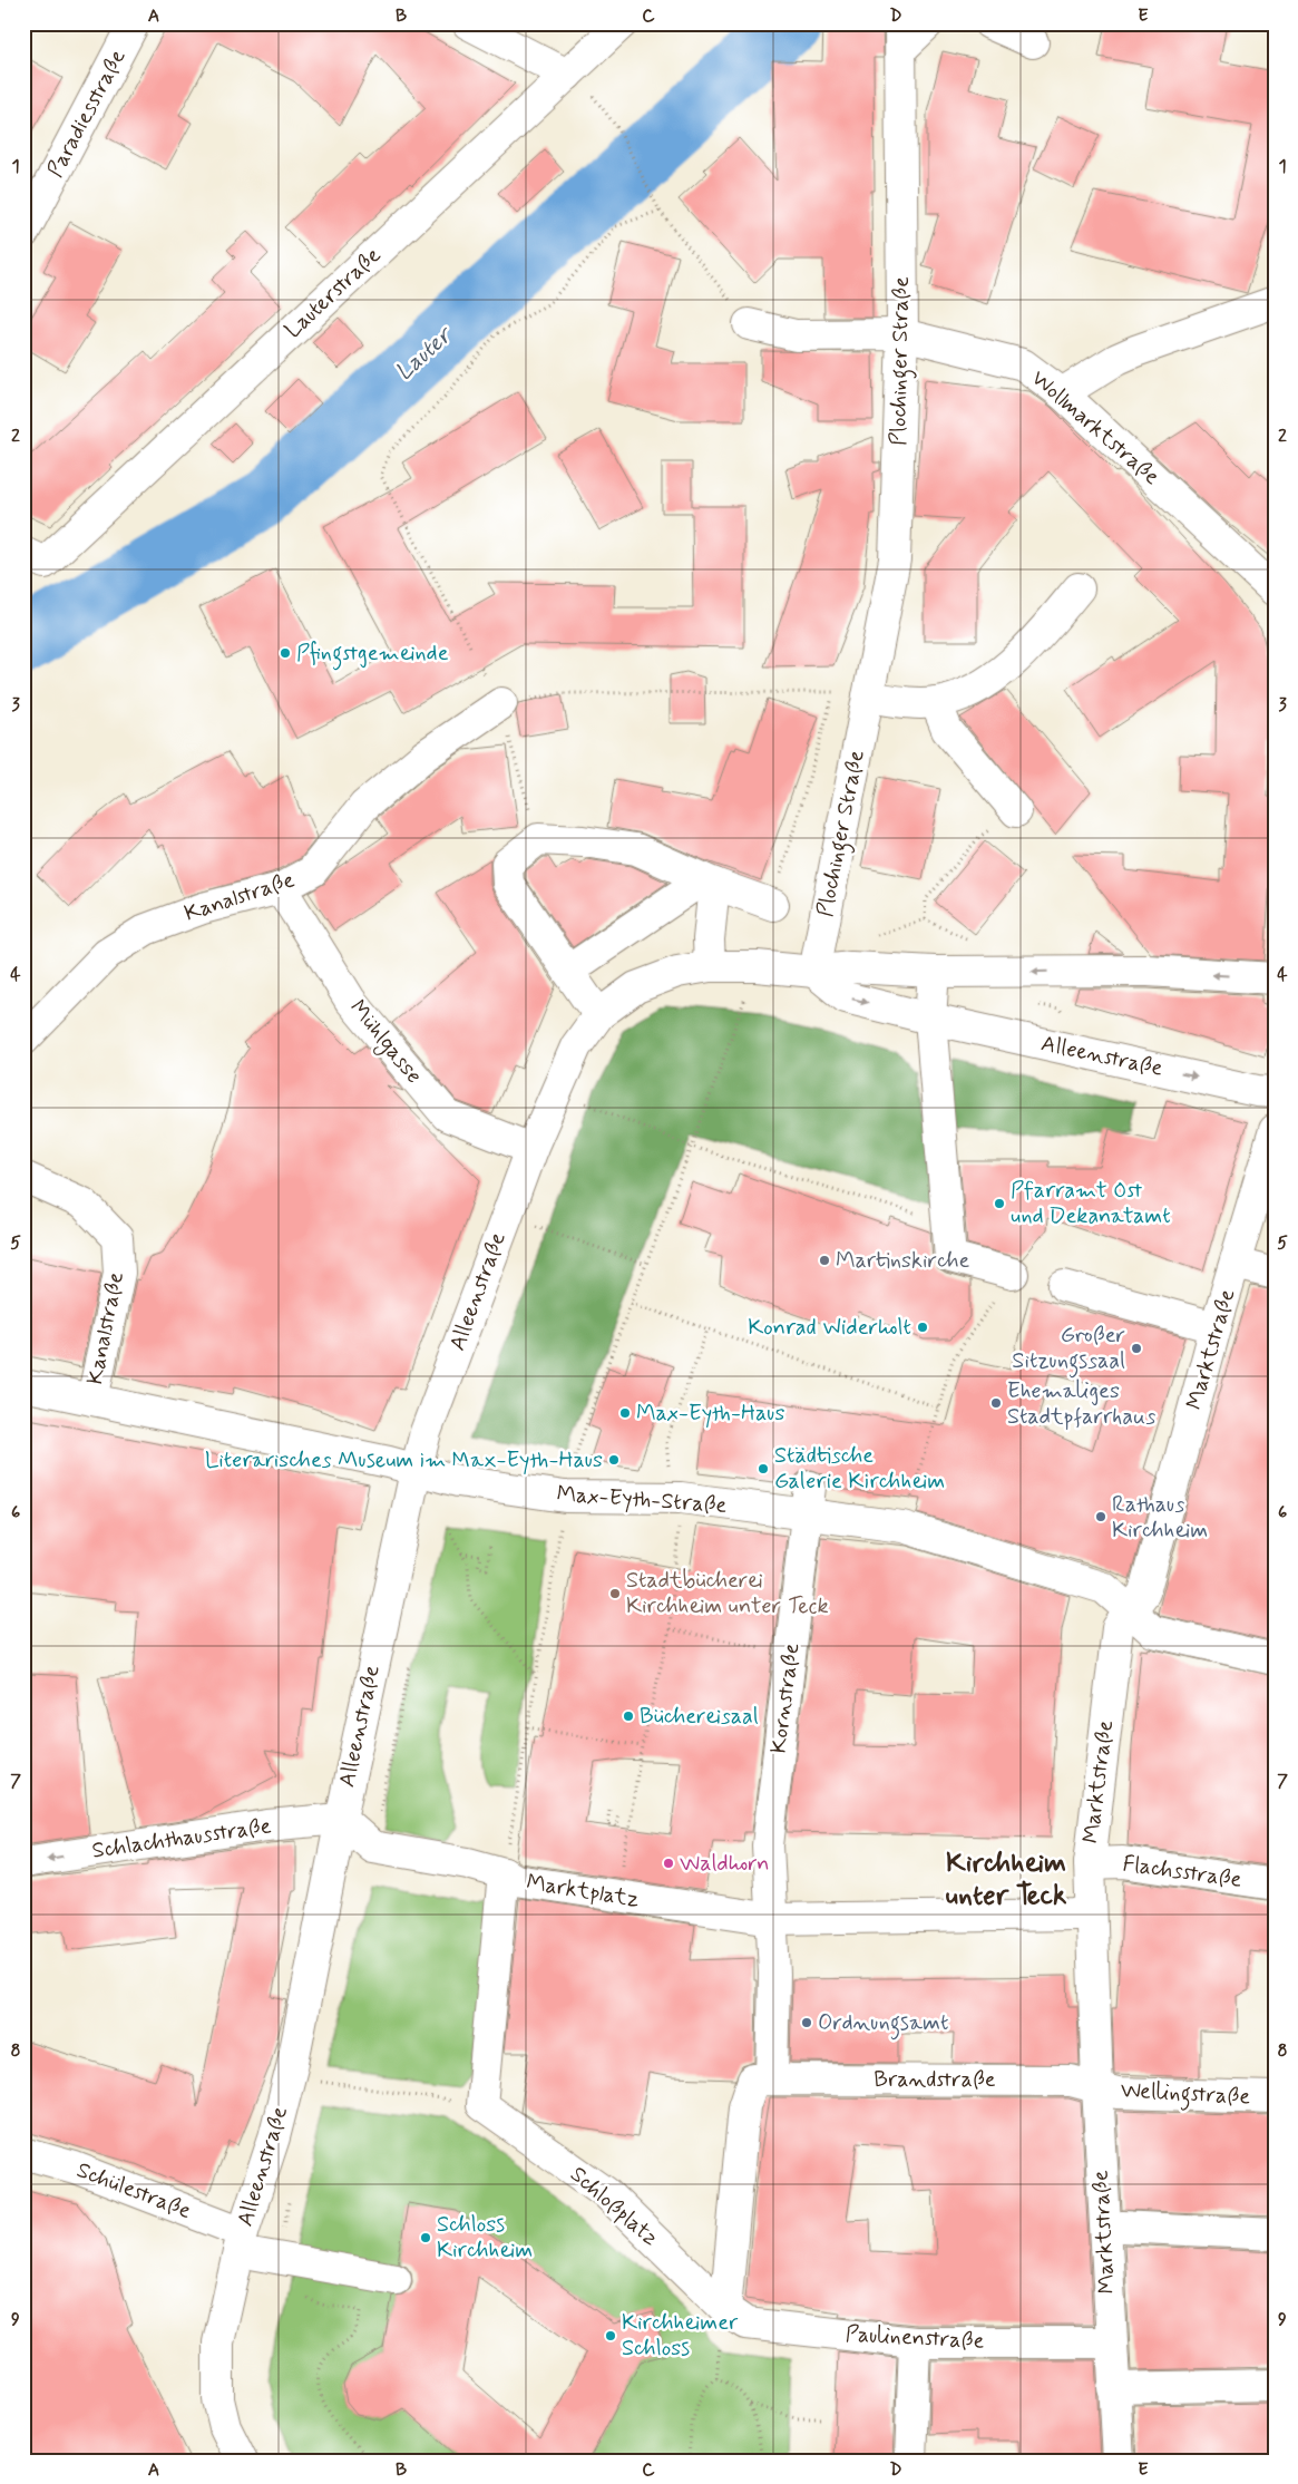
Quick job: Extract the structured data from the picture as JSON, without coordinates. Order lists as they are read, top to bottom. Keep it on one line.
{"streets":{"street":["Paradiesstraße","Lauterstraße","Plochinger Straße","Wollmarktstraße","Kanalstraße","Mühlgasse","Alleenstraße","Marktstraße","Max-Eyth-Straße","Kornstraße","Schlachthausstraße","Flachsstraße","Marktplatz","Brandstraße","Wellingstraße","Schülestraße","Schloßplatz","Paulinenstraße"]},"crossings":[["Plochinger Straße","Wollmarktstraße"],["Plochinger Straße","Alleenstraße"],["Kanalstraße","Mühlgasse"],["Kanalstraße","Max-Eyth-Straße"],["Mühlgasse","Alleenstraße"],["Alleenstraße","Max-Eyth-Straße"],["Alleenstraße","Schlachthausstraße"],["Alleenstraße","Marktplatz"],["Alleenstraße","Schülestraße"],["Marktstraße","Max-Eyth-Straße"],["Marktstraße","Flachsstraße"],["Marktstraße","Marktplatz"],["Marktstraße","Brandstraße"],["Marktstraße","Wellingstraße"],["Marktstraße","Paulinenstraße"],["Max-Eyth-Straße","Kornstraße"],["Kornstraße","Marktplatz"],["Schlachthausstraße","Marktplatz"],["Brandstraße","Wellingstraße"],["Schloßplatz","Paulinenstraße"]],"one_way":["Schlachthausstraße"],"districts":["Kirchheim unter Teck"],"water":["Lauter"],"places":["Pfingstgemeinde","Pfarramt Ost und Dekanatamt","Martinskirche","Konrad Widerholt","Großer Sitzungssaal","Ehemaliges Stadtpfarrhaus","Max-Eyth-Haus","Literarisches Museum im Max-Eyth-Haus","Städtische Galerie Kirchheim","Rathaus Kirchheim","Stadtbücherei Kirchheim unter Teck","Büchereisaal","Waldhorn","Ordnungsamt","Schloss Kirchheim","Kirchheimer Schloss"],"grid":{"columns":["A","B","C","D","E"],"rows":["1","2","3","4","5","6","7","8","9"]}}
